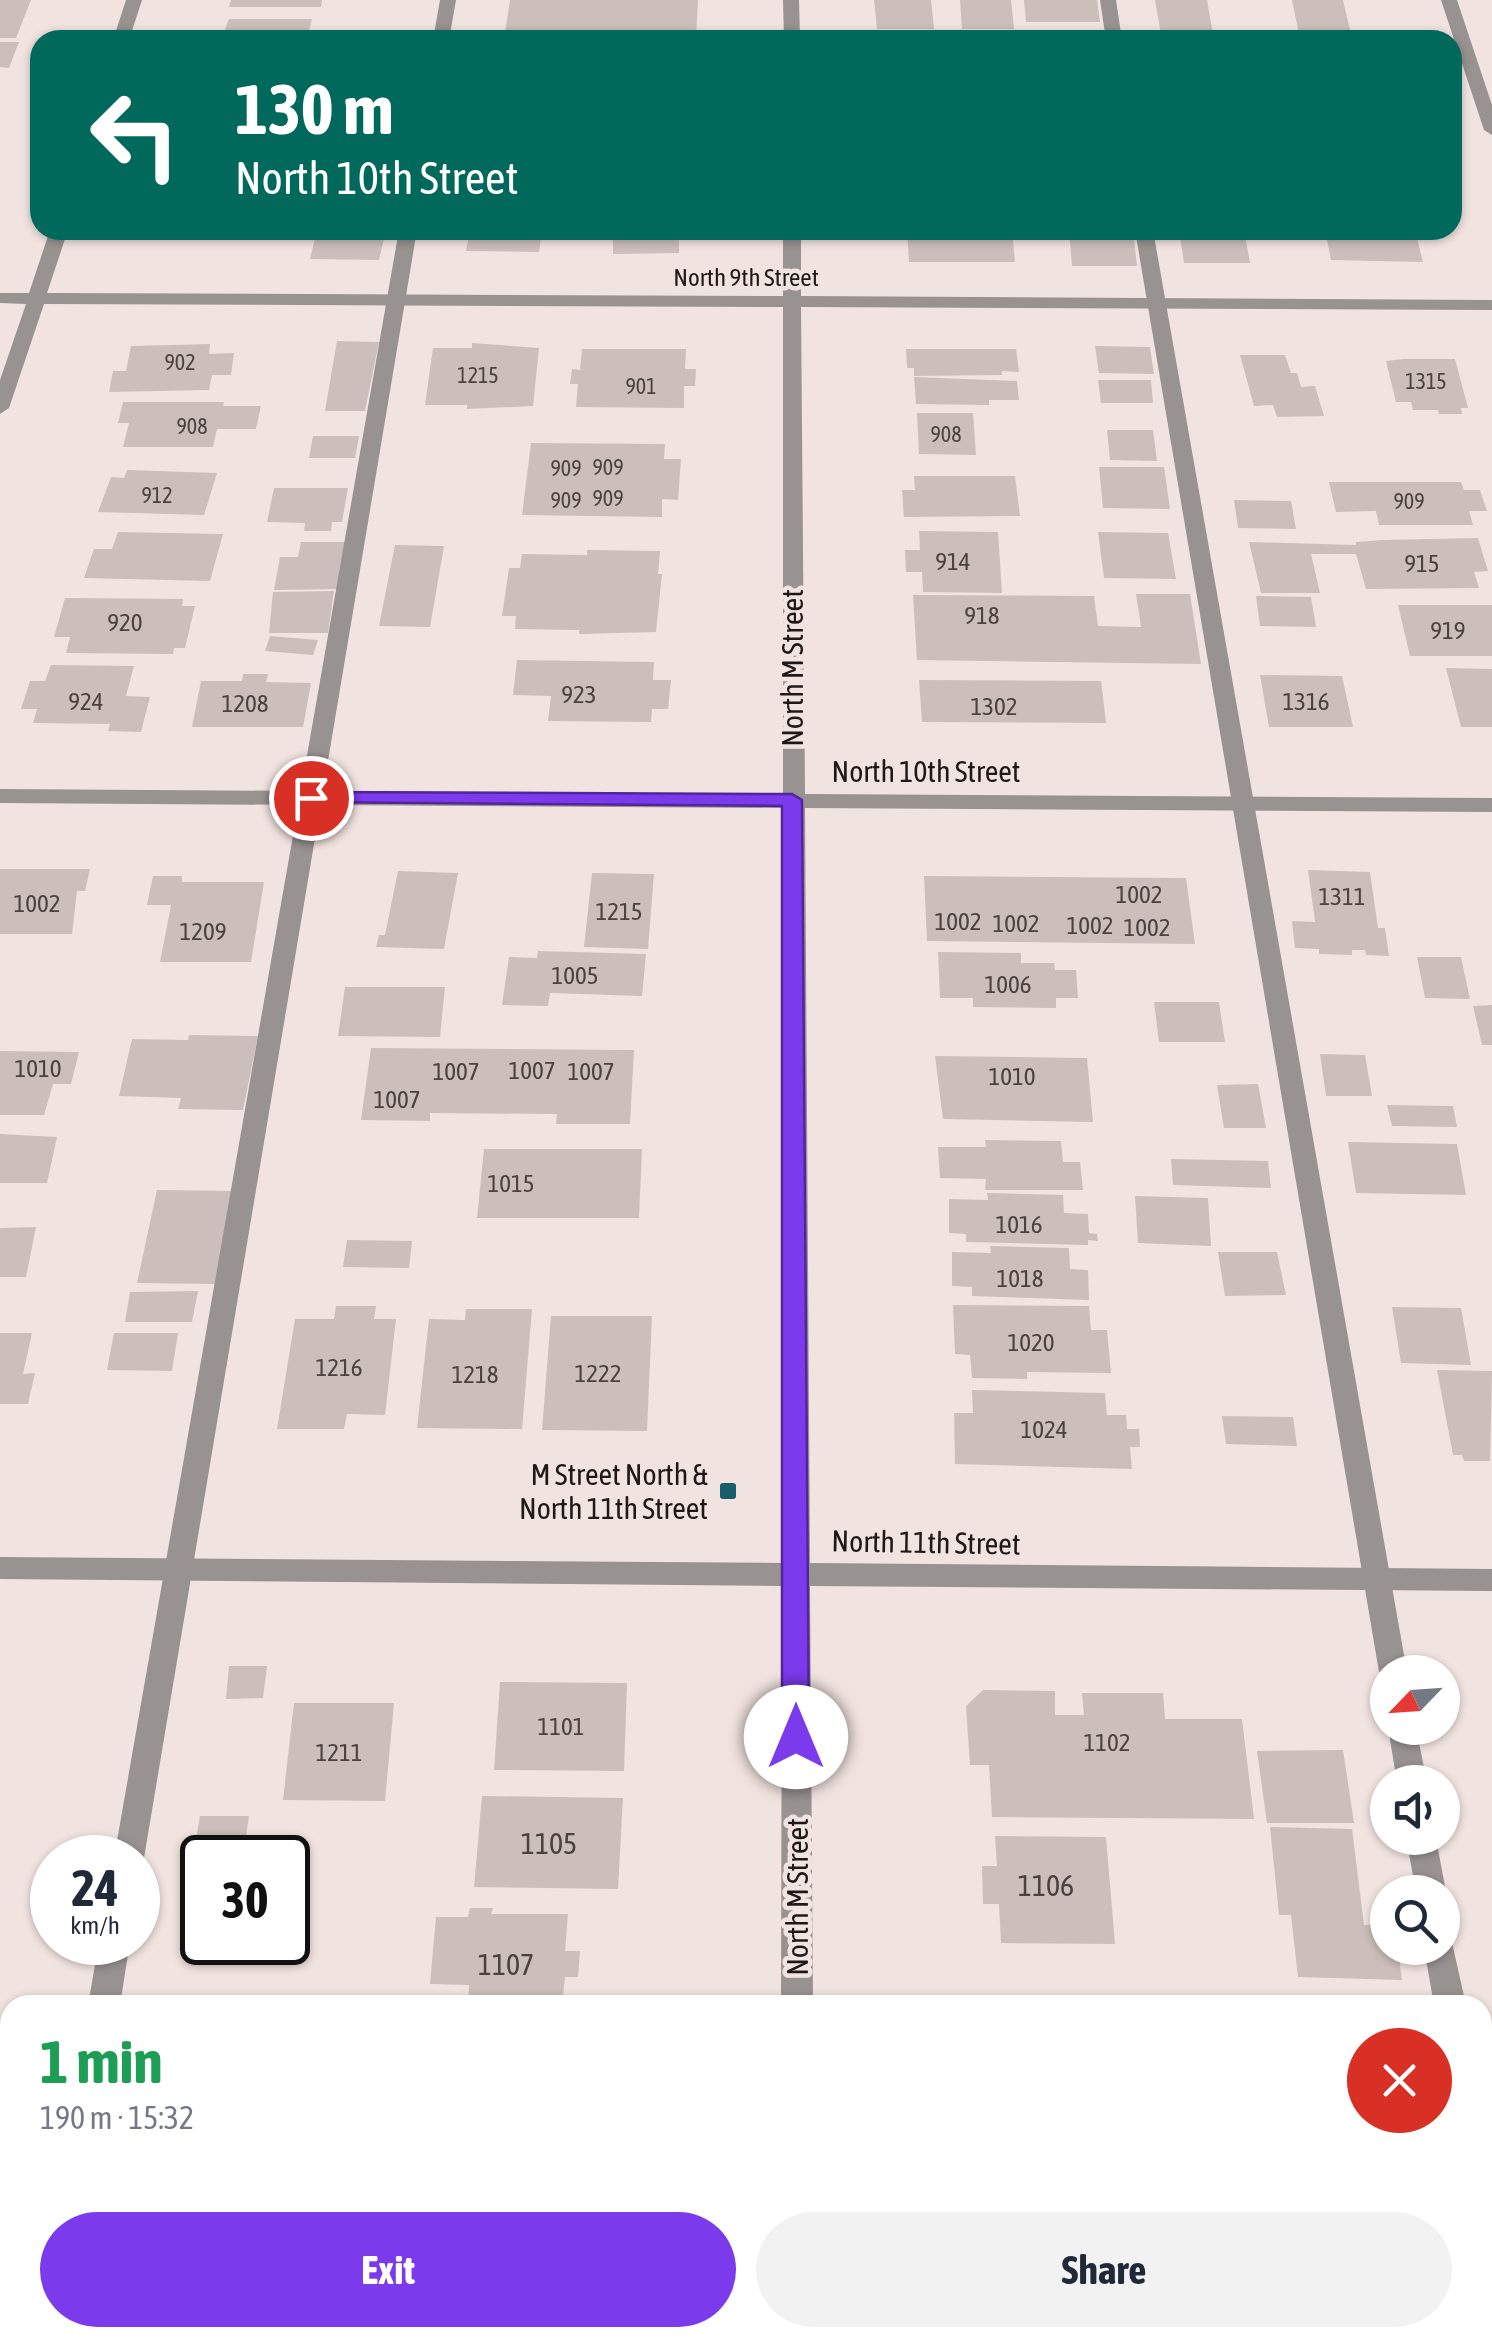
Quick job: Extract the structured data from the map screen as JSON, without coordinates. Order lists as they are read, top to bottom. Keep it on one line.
{"streets":{"street":["North 9th Street","North M Street","North 10th Street","North 11th Street"]},"crossings":[["North 9th Street","North M Street"],["North M Street","North 10th Street"],["North M Street","North 11th Street"]],"places":{"transit":["M Street North & North 11th Street"]},"house_numbers":["902","1215","1315","901","908","908","909","909","912","909","909","909","914","915","918","920","919","923","924","1316","1208","1302","1002","1311","1002","1215","1002","1002","1002","1002","1209","1005","1006","1010","1007","1007","1007","1010","1007","1015","1016","1018","1020","1216","1222","1218","1024","1101","1102","1211","1105","1106","1107"],"north":"bottom left","page":{"turn":["130 m","North 10th Street"],"speed":"24 km/h","limit":"30","heading":["1 min","190 m · 15:32"],"buttons":["Exit","Share"]}}
